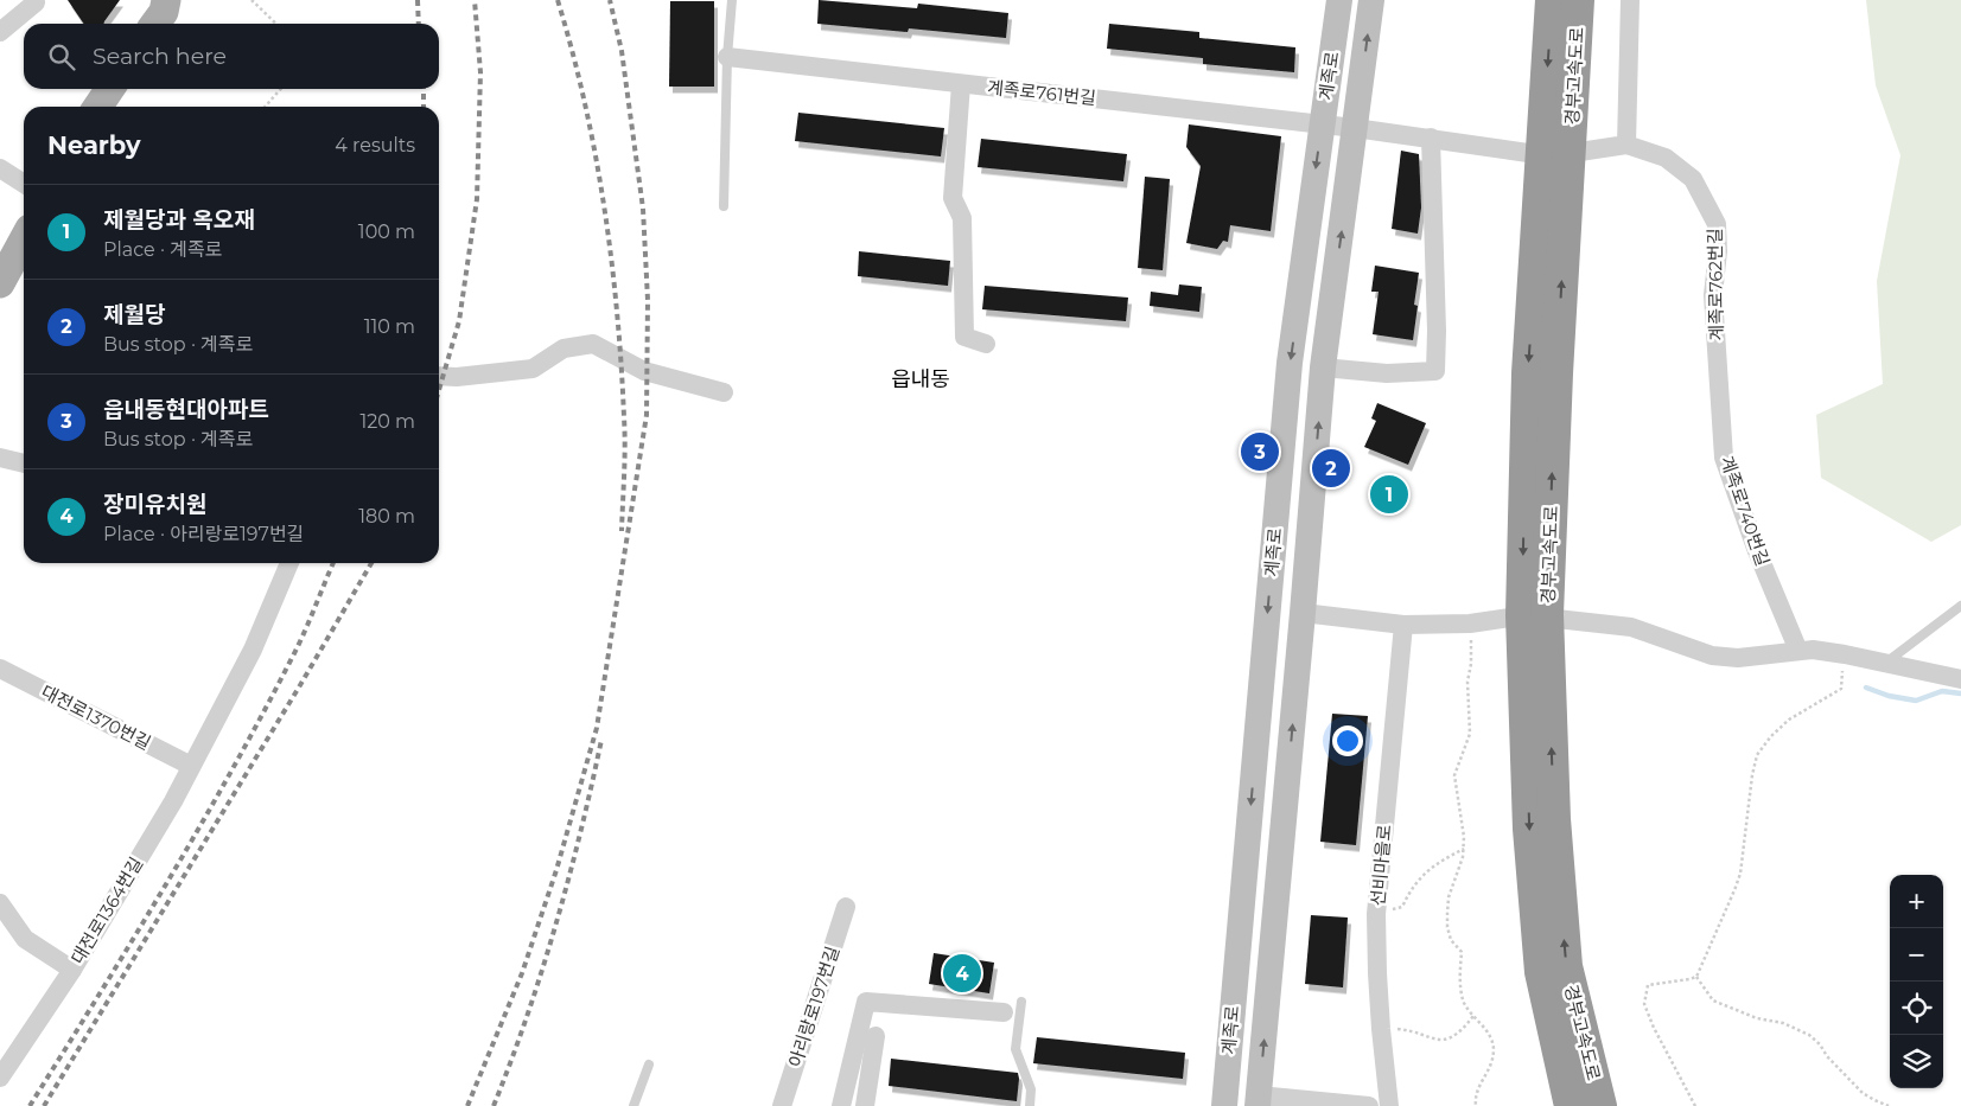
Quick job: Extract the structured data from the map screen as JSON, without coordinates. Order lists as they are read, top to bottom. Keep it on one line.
{"streets":{"highway":["경부고속도로"],"main road":["계족로"],"street":["계족로761번길","계족로762번길","계족로740번길","대전로1370번길","선비마을로","대전로1364번길","아리랑로197번길"]},"crossings":[["계족로","계족로761번길"],["계족로762번길","계족로740번길"],["대전로1370번길","대전로1364번길"]],"districts":["읍내동"],"page":{"search":"Search here","heading":["Nearby","4 results"],"list":[{"mark":"1","name":"제월당과 옥오재","note":"Place · 계족로","value":"100 m"},{"mark":"2","name":"제월당","note":"Bus stop · 계족로","value":"110 m"},{"mark":"3","name":"읍내동현대아파트","note":"Bus stop · 계족로","value":"120 m"},{"mark":"4","name":"장미유치원","note":"Place · 아리랑로197번길","value":"180 m"}],"pins":["3","2","1","4"],"map_buttons":["+","−"]}}
